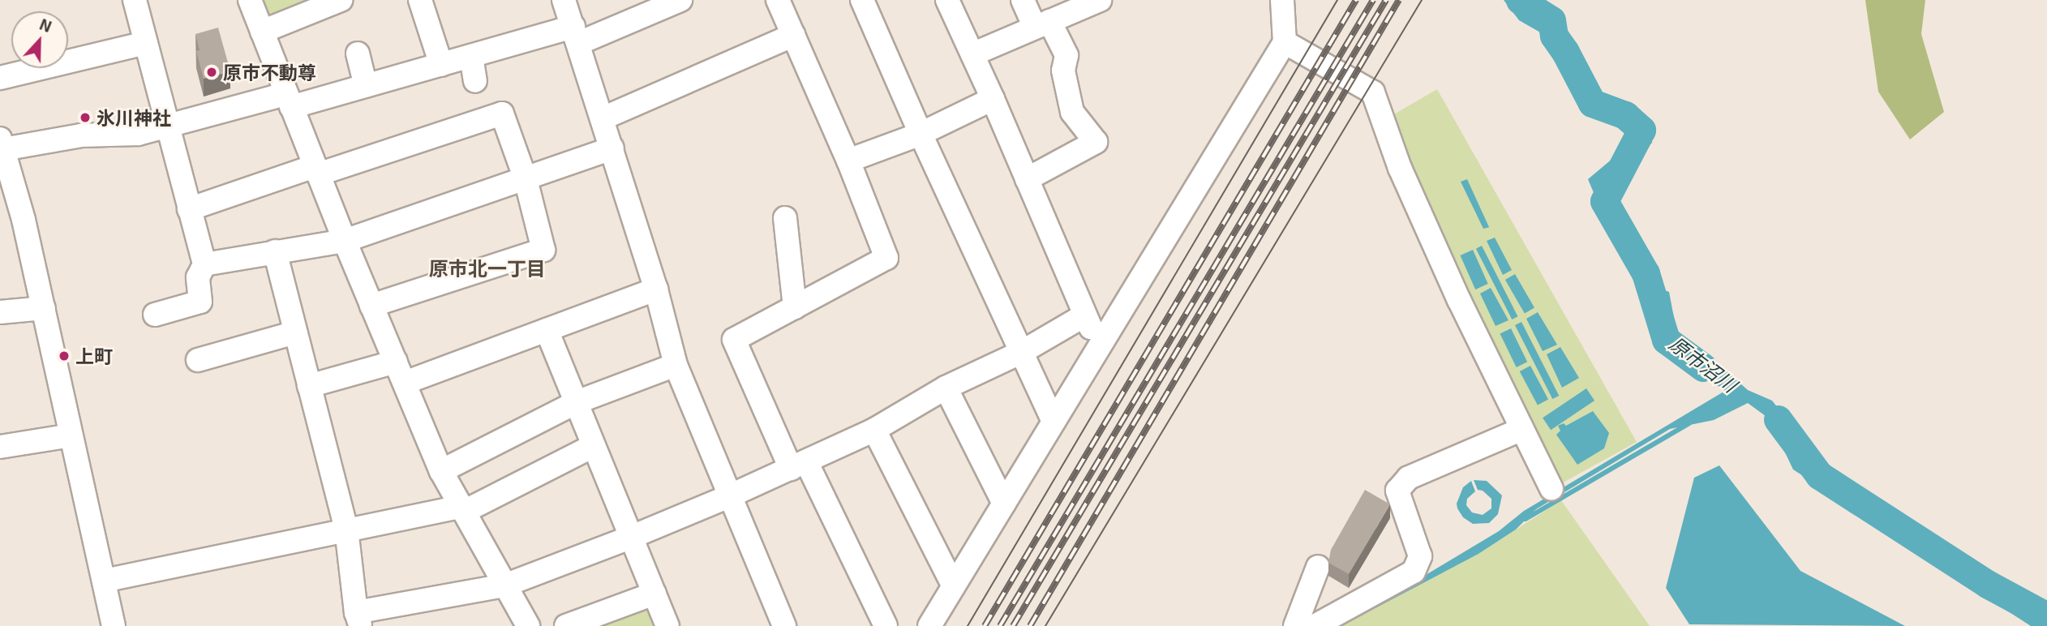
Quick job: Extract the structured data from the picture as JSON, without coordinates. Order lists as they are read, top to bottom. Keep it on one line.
{"districts":["原市北一丁目"],"water":["原市沼川"],"places":["原市不動尊","氷川神社","上町"],"north":"top"}
